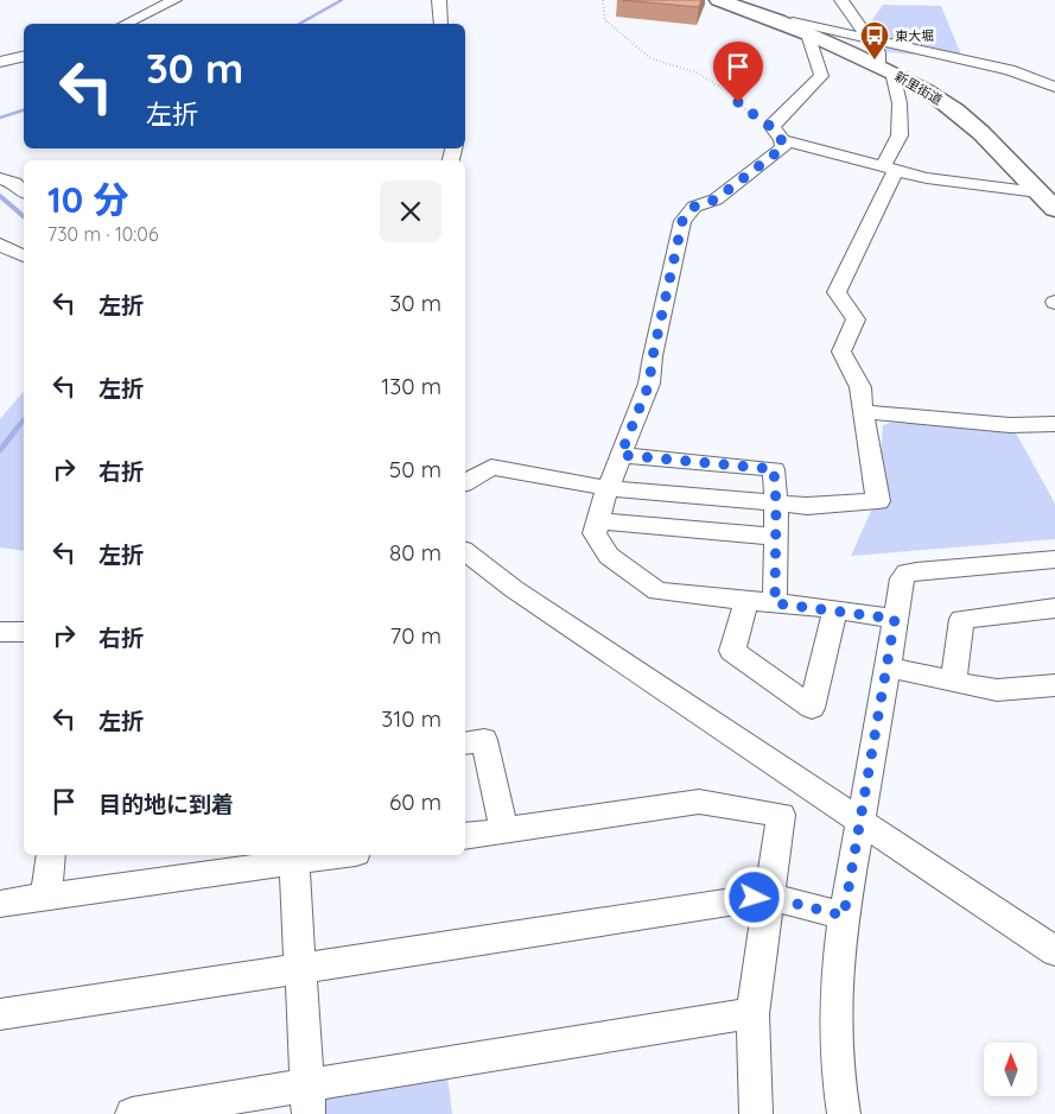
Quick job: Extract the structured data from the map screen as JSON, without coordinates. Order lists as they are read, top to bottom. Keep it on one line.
{"streets":{"main road":["新里街道"]},"places":{"bus stop":["東大堀"]},"north":"top","page":{"turn":["30 m","左折"],"heading":["10 分","730 m · 10:06"],"list":[{"name":"左折","value":"30 m"},{"name":"左折","value":"130 m"},{"name":"右折","value":"50 m"},{"name":"左折","value":"80 m"},{"name":"右折","value":"70 m"},{"name":"左折","value":"310 m"},{"name":"目的地に到着","value":"60 m"}]}}
